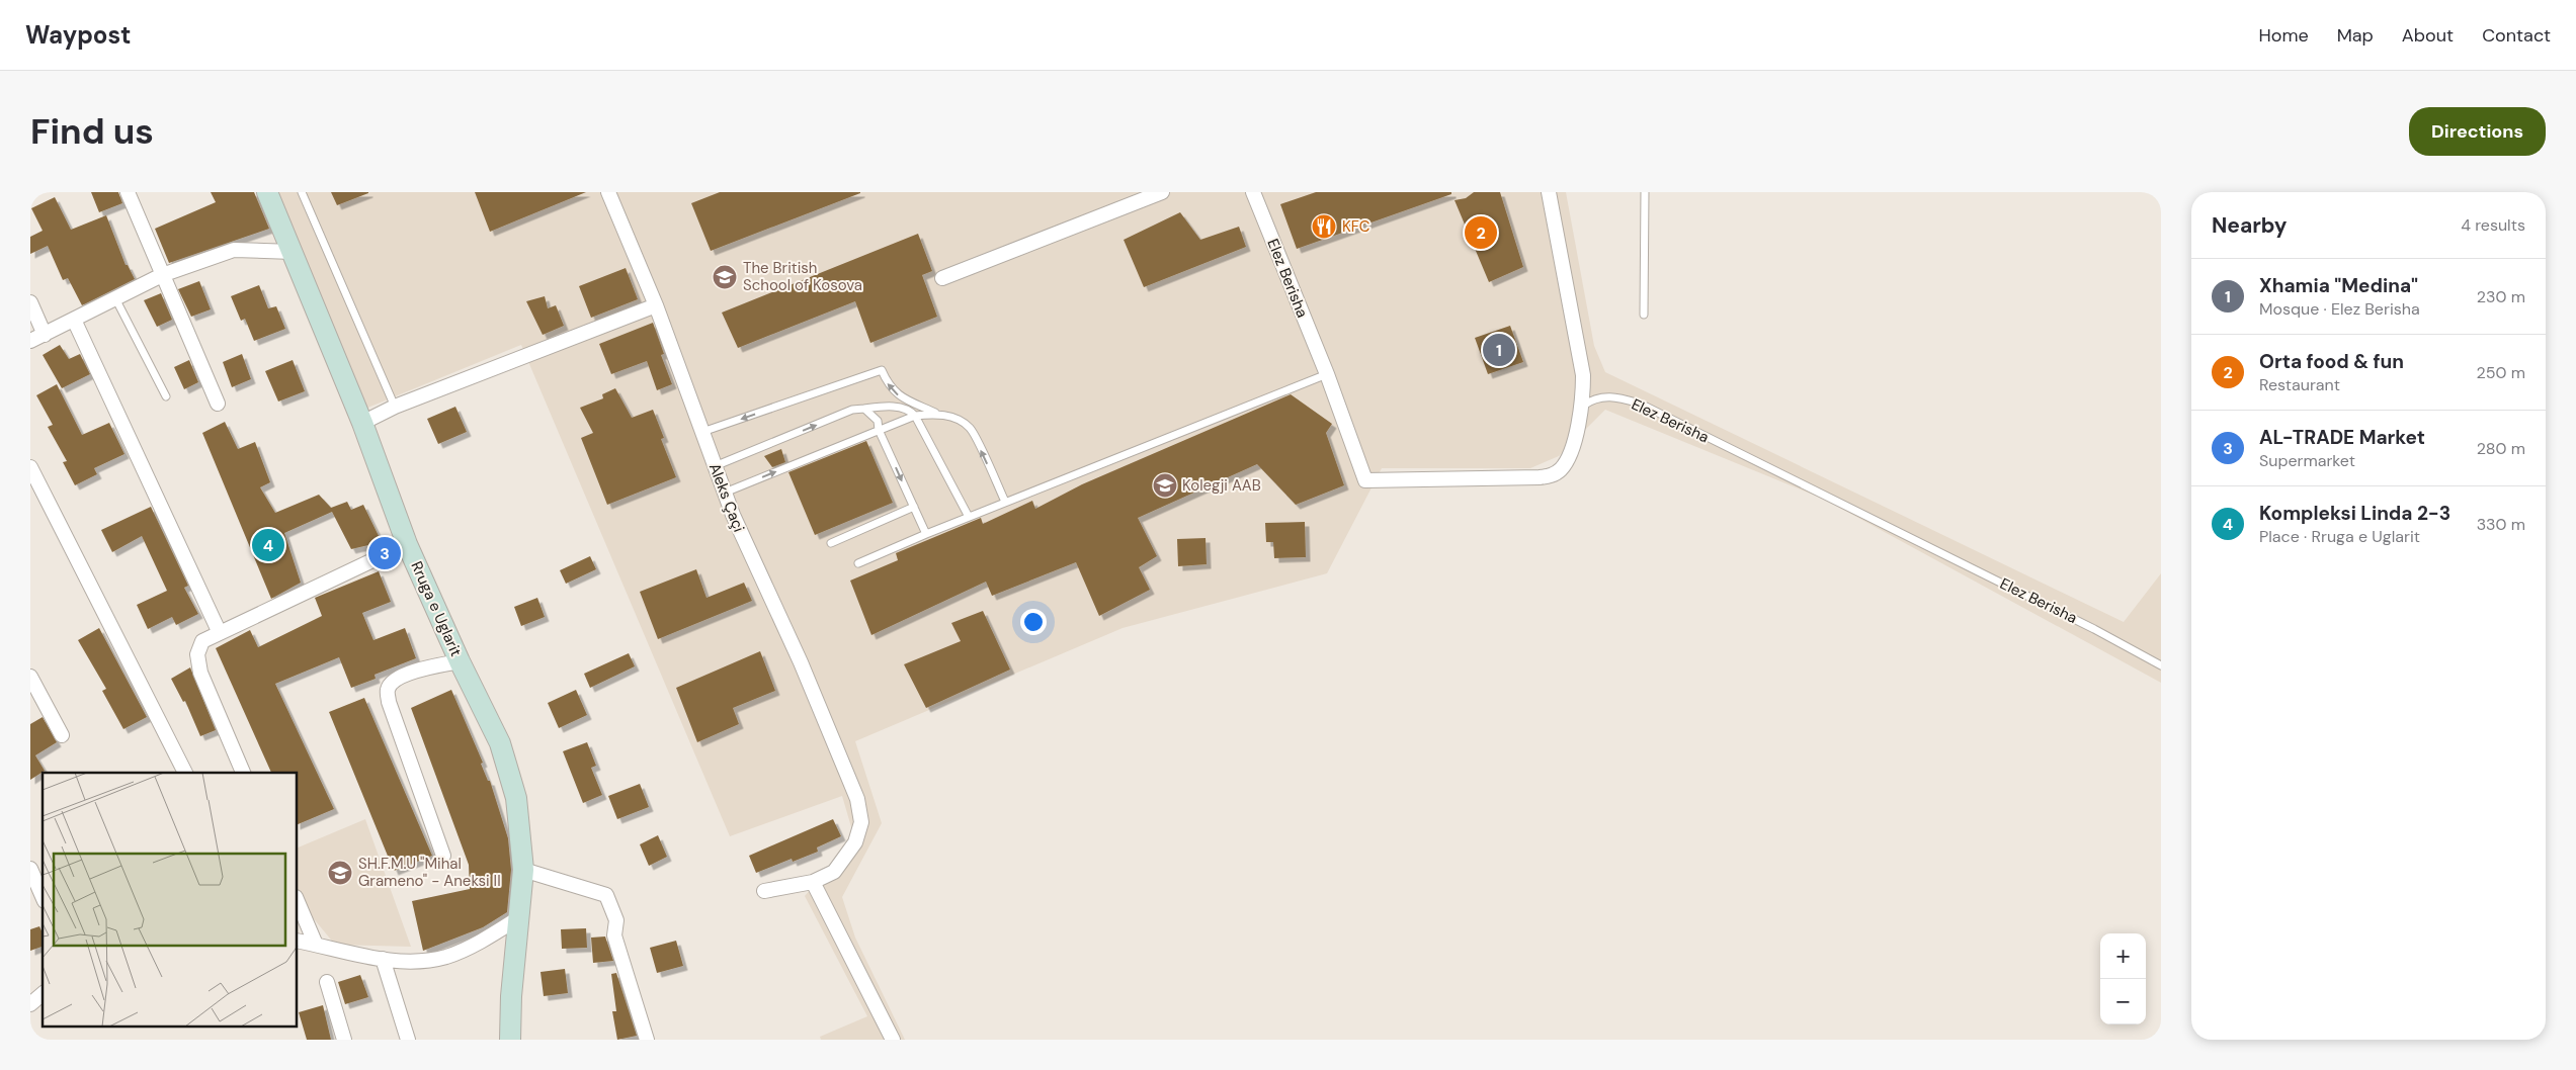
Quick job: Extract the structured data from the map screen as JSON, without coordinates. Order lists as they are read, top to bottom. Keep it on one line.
{"streets":{"street":["Elez Berisha","Aleks Çaçi","Rruga e Uglarit"]},"places":{"restaurant":["KFC"],"school or university":["The British School of Kosova","Kolegji AAB","SH.F.M.U \"Mihal Grameno\" - Aneksi II"]},"page":{"header":"Waypost","nav":["Home","Map","About","Contact"],"buttons":"Directions","title":"Find us","heading":["Nearby","4 results"],"pins":["2","1","4","3"],"list":[{"mark":"1","name":"Xhamia \"Medina\"","note":"Mosque · Elez Berisha","value":"230 m"},{"mark":"2","name":"Orta food & fun","note":"Restaurant","value":"250 m"},{"mark":"3","name":"AL-TRADE Market","note":"Supermarket","value":"280 m"},{"mark":"4","name":"Kompleksi Linda 2-3","note":"Place · Rruga e Uglarit","value":"330 m"}],"map_buttons":["+","−"]}}
